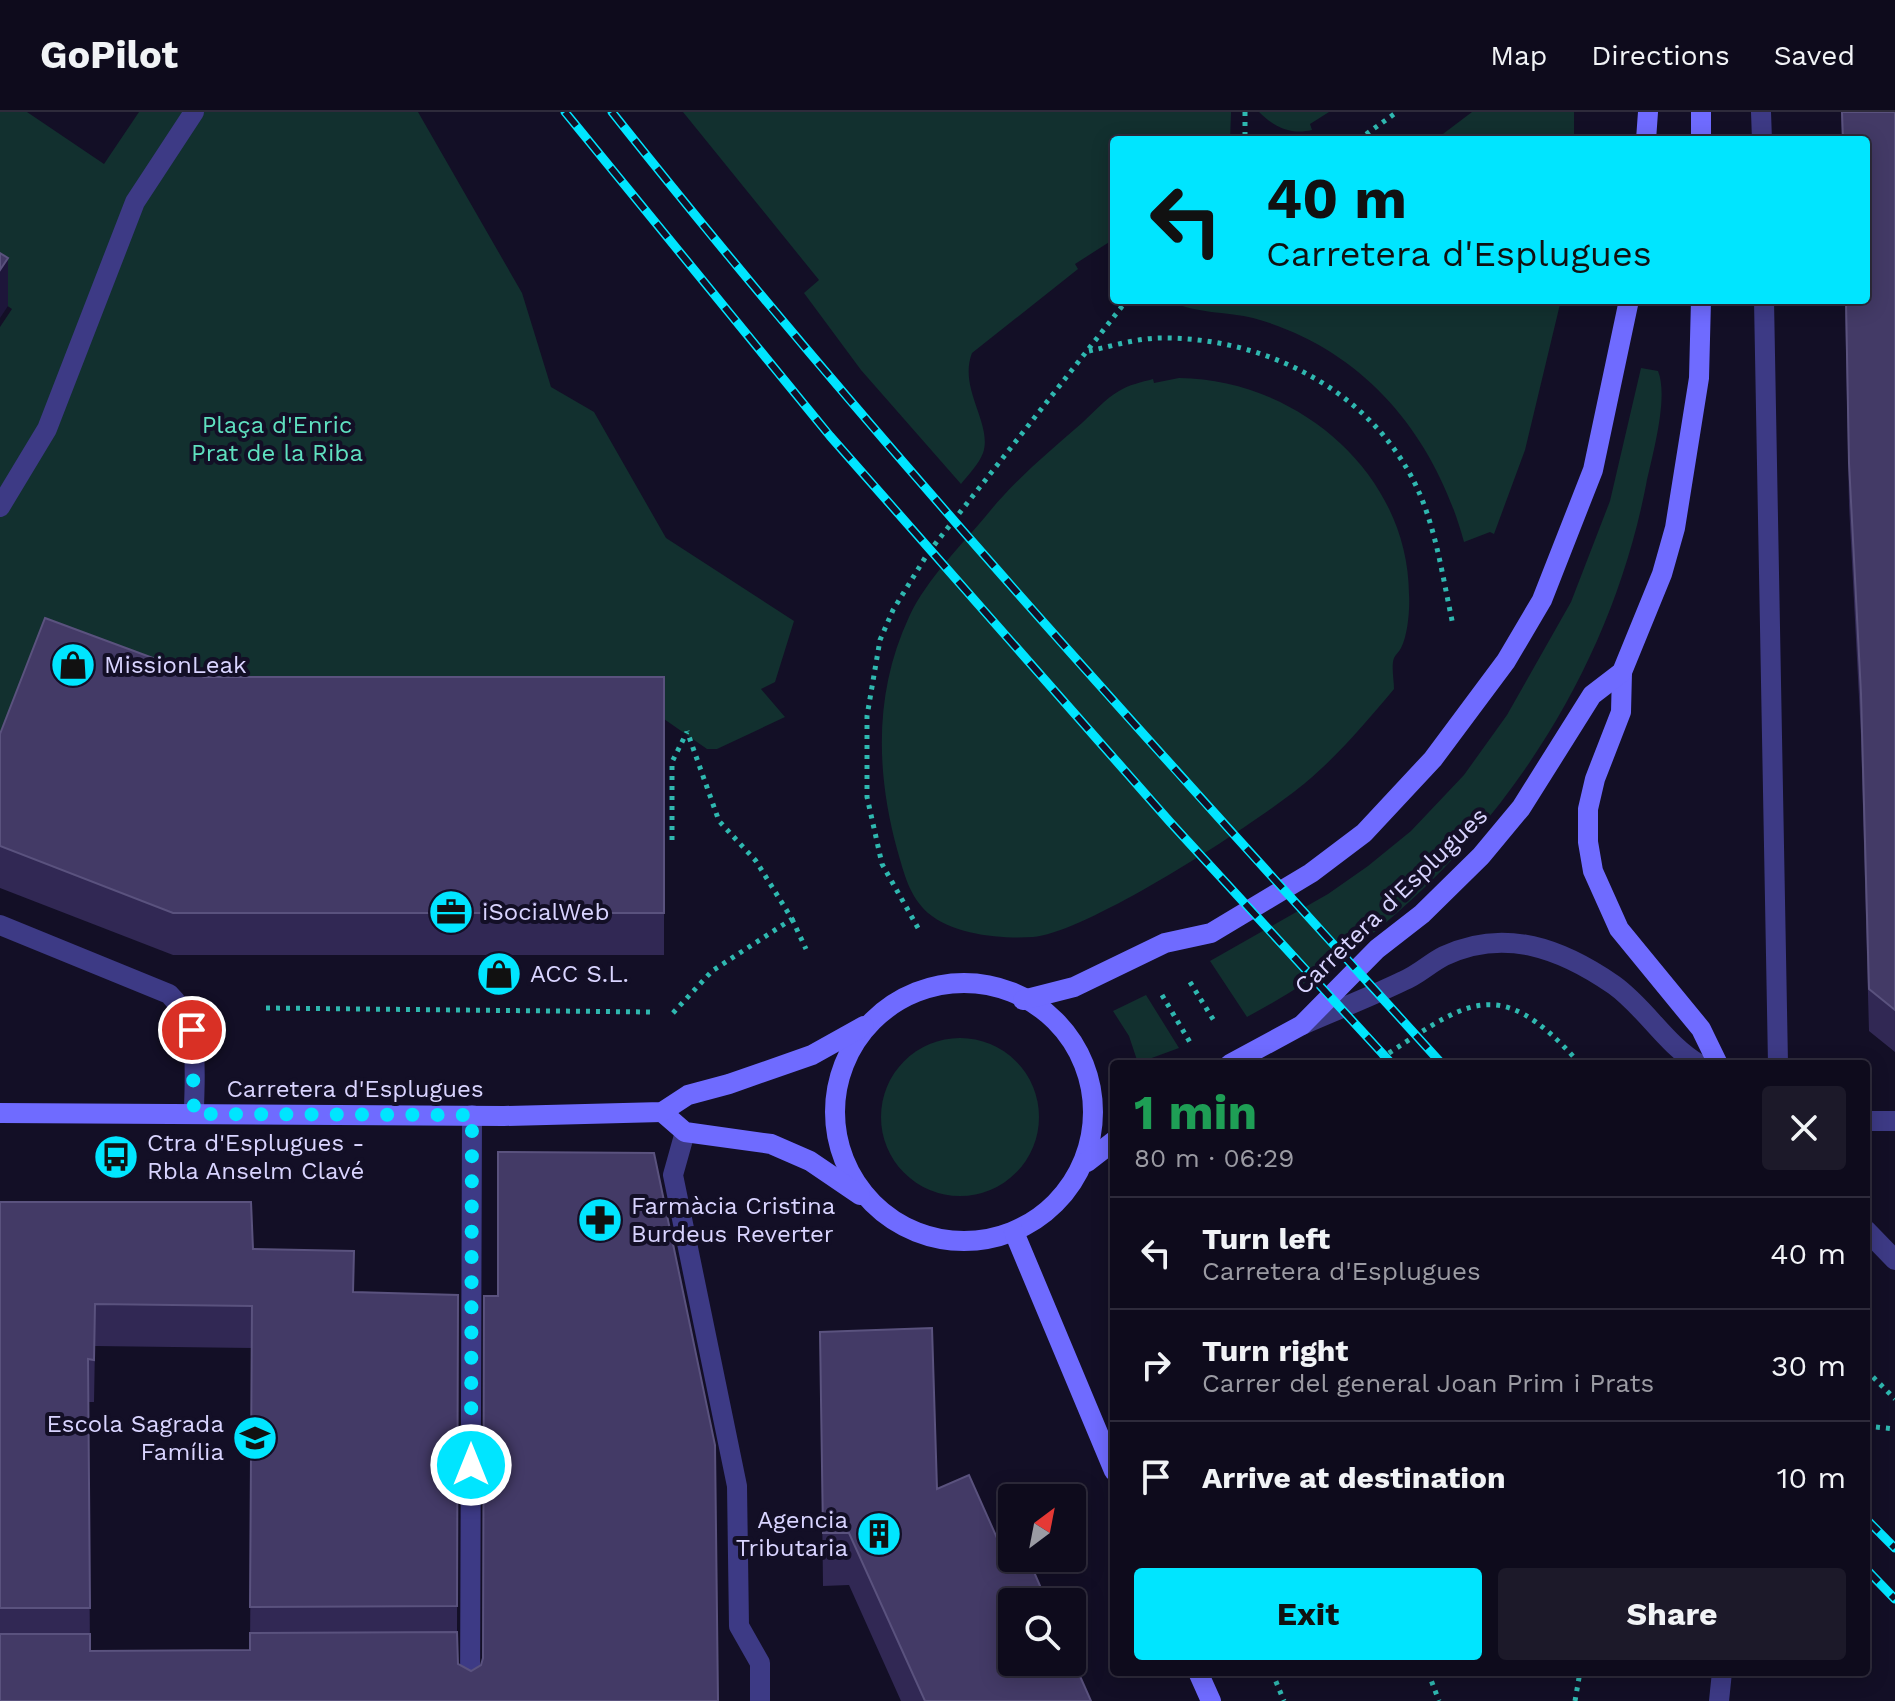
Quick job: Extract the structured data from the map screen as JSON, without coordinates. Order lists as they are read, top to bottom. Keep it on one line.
{"streets":{"street":["Carretera d'Esplugues"]},"parks":["Plaça d'Enric Prat de la Riba"],"places":{"shop":["MissionLeak","ACC S.L."],"office":["iSocialWeb"],"bus stop":["Ctra d'Esplugues - Rbla Anselm Clavé"],"pharmacy":["Farmàcia Cristina Burdeus Reverter"],"school or university":["Escola Sagrada Família"],"building":["Agencia Tributaria"]},"north":"top right","page":{"header":"GoPilot","nav":["Map","Directions","Saved"],"turn":["40 m","Carretera d'Esplugues"],"heading":["1 min","80 m · 06:29"],"list":[{"name":"Turn left","note":"Carretera d'Esplugues","value":"40 m"},{"name":"Turn right","note":"Carrer del general Joan Prim i Prats","value":"30 m"},{"name":"Arrive at destination","value":"10 m"}],"buttons":["Exit","Share"]}}
